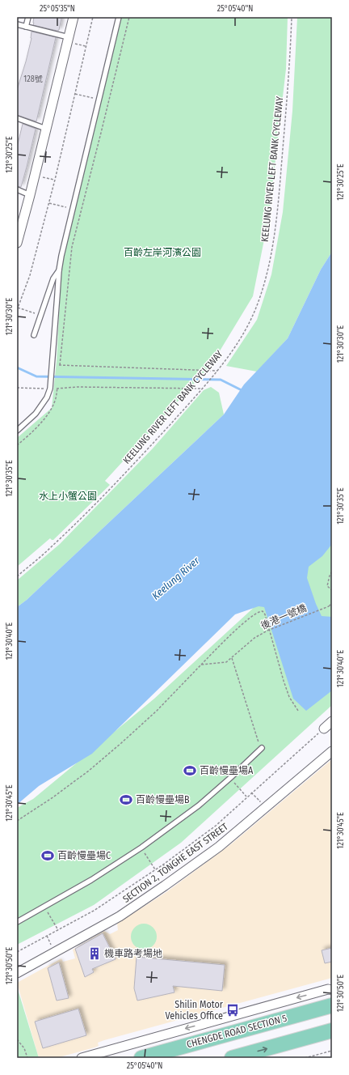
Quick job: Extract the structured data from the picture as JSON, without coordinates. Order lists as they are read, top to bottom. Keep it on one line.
{"streets":{"main road":["CHENGDE ROAD SECTION 5"],"street":["SECTION 2, TONGHE EAST STREET"],"path":["KEELUNG RIVER LEFT BANK CYCLEWAY","後港一號橋"]},"water":["Keelung River"],"parks":["百齡左岸河濱公園","水上小蟹公園"],"places":{"sports":["百齡慢壘場A","百齡慢壘場B","百齡慢壘場C"],"building":["機車路考場地"],"bus stop":["Shilin Motor Vehicles Office"]},"house_numbers":["128號"],"coordinates":["25°05'35\"N","25°05'40\"N","121°30'25\"E","121°30'30\"E","121°30'35\"E","121°30'40\"E","121°30'45\"E","121°30'50\"E"]}
